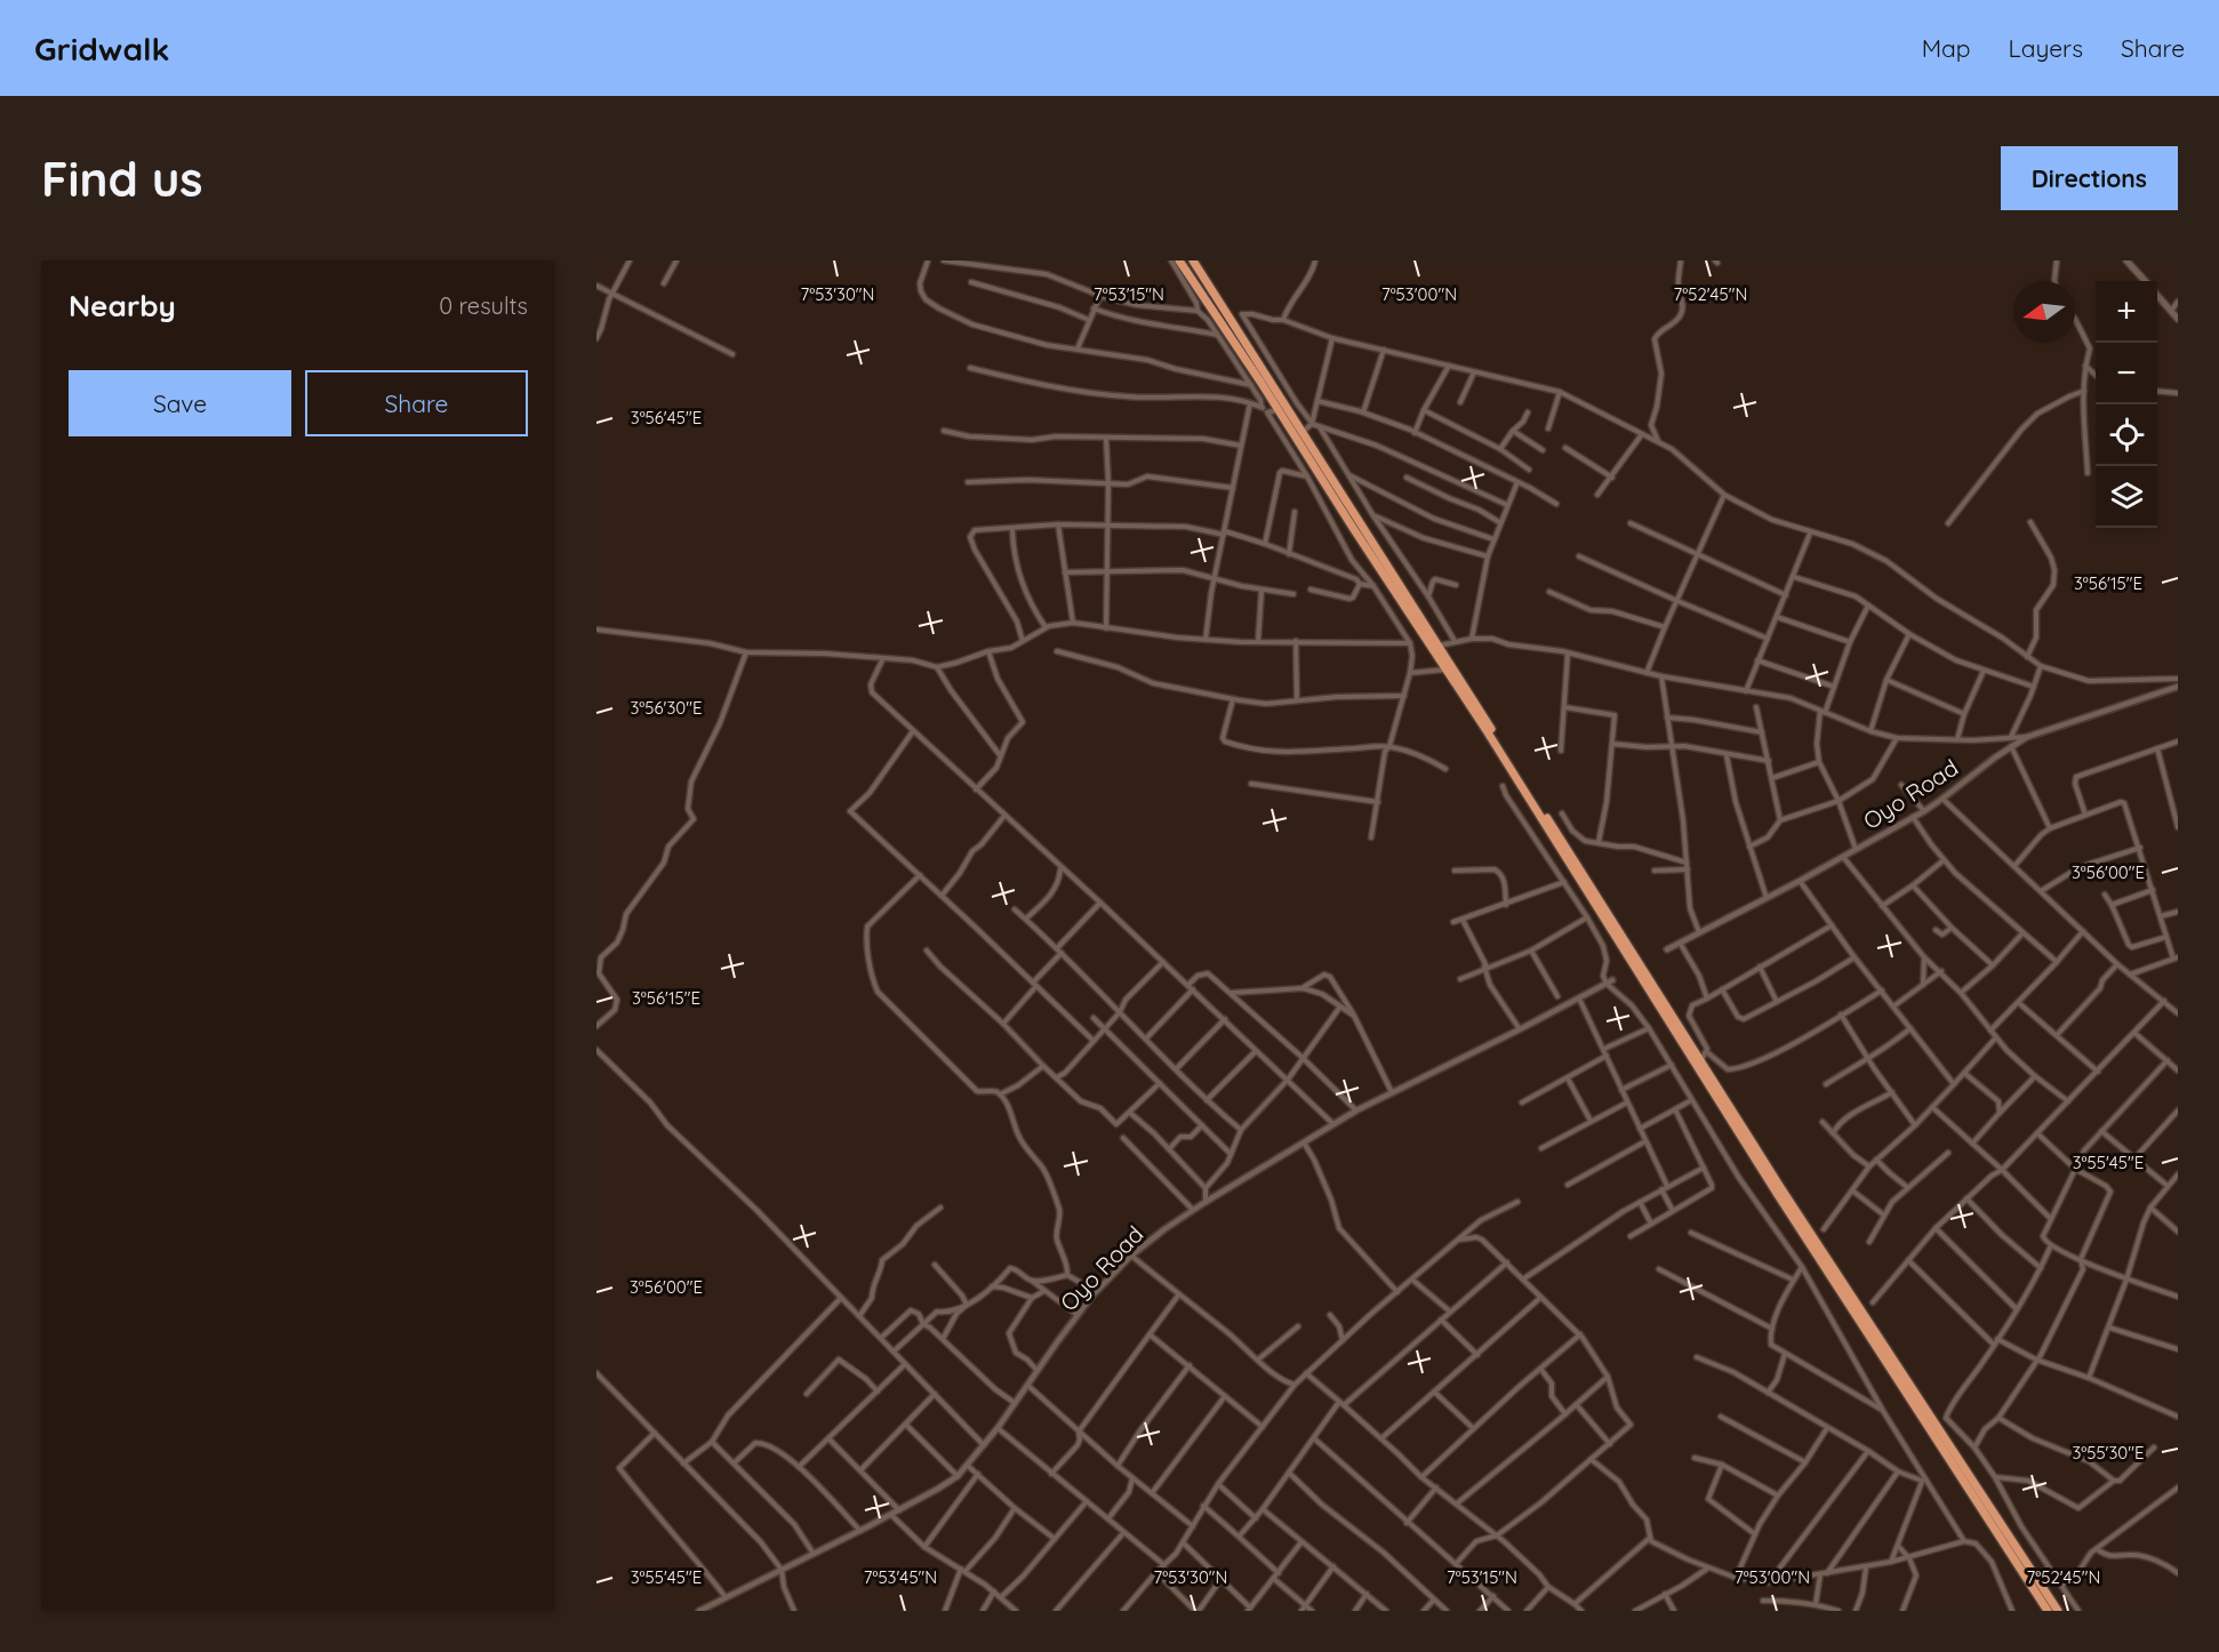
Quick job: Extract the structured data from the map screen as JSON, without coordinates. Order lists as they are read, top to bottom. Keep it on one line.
{"streets":{"street":["Oyo Road"]},"north":"left","page":{"header":"Gridwalk","nav":["Map","Layers","Share"],"buttons":["Directions",["Save","Share"]],"title":"Find us","heading":["Nearby","0 results"],"map_buttons":["+","−"]},"coordinates":["7°53'30\"N","7°53'15\"N","7°53'00\"N","7°52'45\"N","3°56'45\"E","3°56'15\"E","3°56'30\"E","3°56'00\"E","3°55'45\"E","3°55'30\"E","7°53'45\"N"]}
